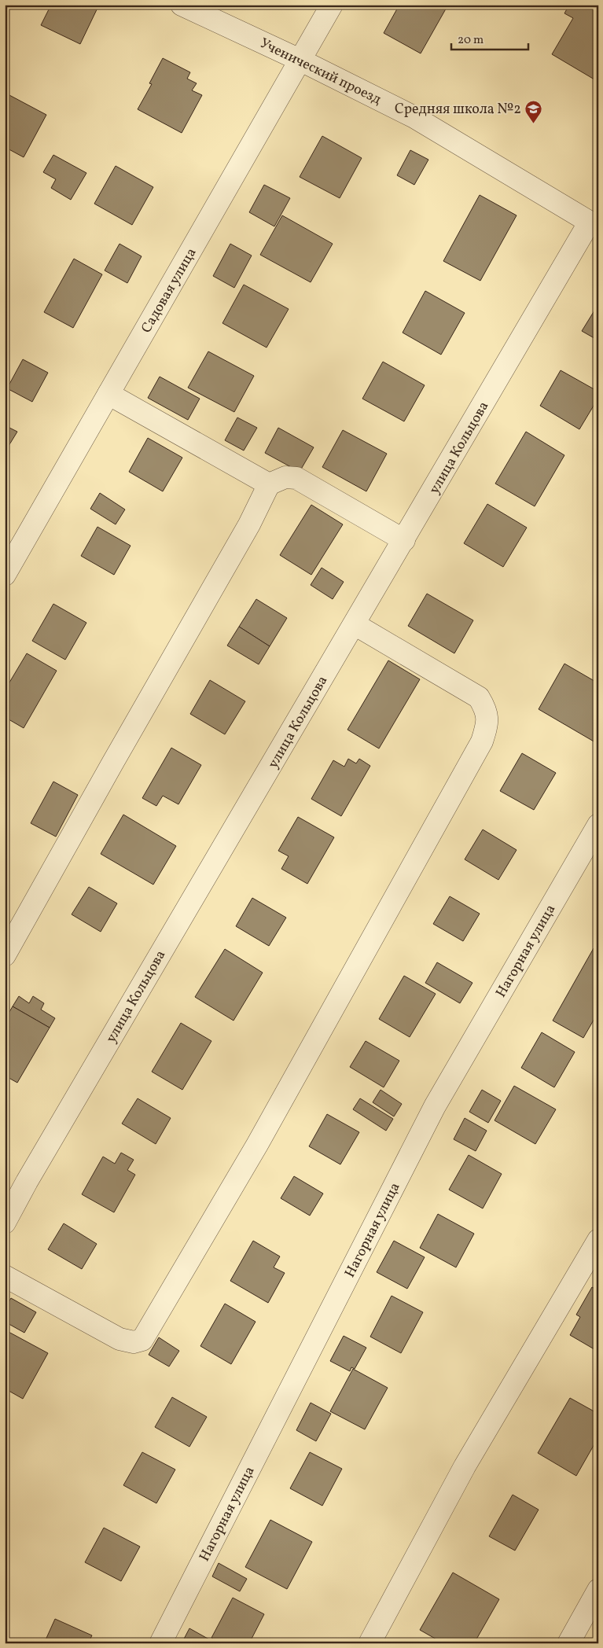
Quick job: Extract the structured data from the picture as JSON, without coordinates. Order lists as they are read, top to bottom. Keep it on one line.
{"streets":{"street":["Ученический проезд","Садовая улица","улица Кольцова","Нагорная улица"]},"crossings":[["Ученический проезд","Садовая улица"],["Ученический проезд","улица Кольцова"]],"places":{"school or university":["Средняя школа №2"]},"scale_bar":"20 m"}
